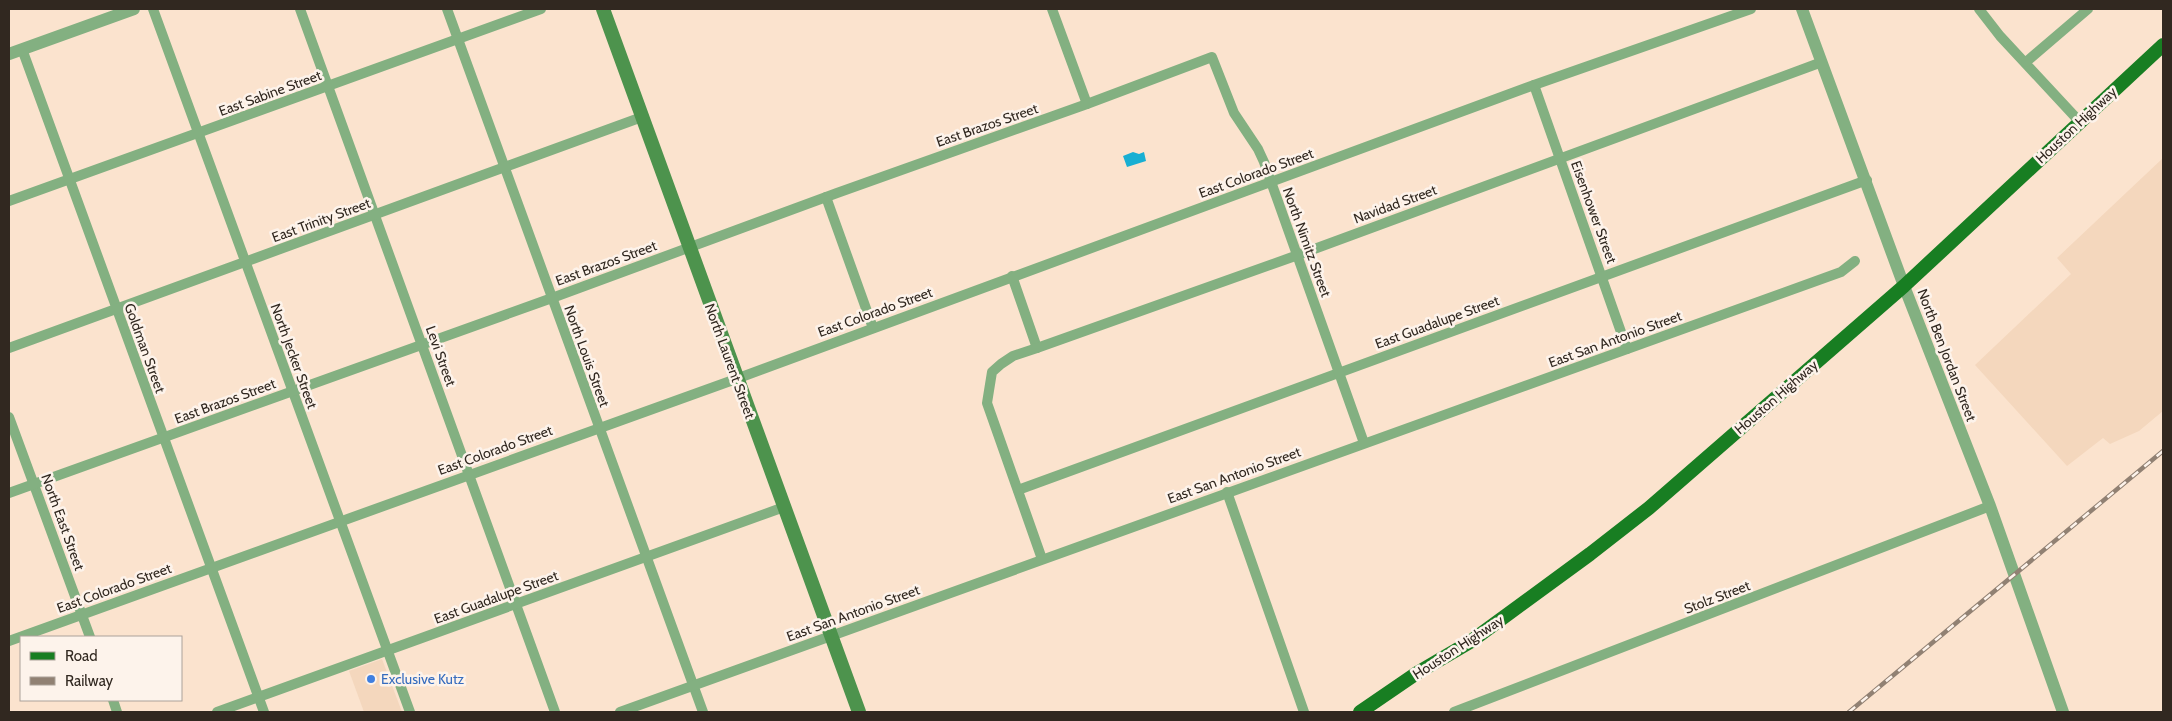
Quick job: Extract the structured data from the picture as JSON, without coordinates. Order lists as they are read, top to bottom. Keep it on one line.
{"streets":{"main road":["Houston Highway","North Laurent Street"],"street":["East Sabine Street","East Brazos Street","East Colorado Street","Navidad Street","Eisenhower Street","East Trinity Street","North Nimitz Street","East Guadalupe Street","East San Antonio Street","Goldman Street","North Ben Jordan Street","North Jecker Street","Levi Street","North Louis Street","North East Street","Stolz Street"]},"crossings":[["East Sabine Street","Goldman Street"],["East Sabine Street","North Jecker Street"],["East Sabine Street","Levi Street"],["East Sabine Street","North Louis Street"],["East Brazos Street","North Nimitz Street"],["East Brazos Street","Goldman Street"],["East Brazos Street","North Jecker Street"],["East Brazos Street","Levi Street"],["East Brazos Street","North Louis Street"],["East Brazos Street","North Laurent Street"],["East Brazos Street","North East Street"],["Houston Highway","North Ben Jordan Street"],["East Colorado Street","Eisenhower Street"],["East Colorado Street","North Nimitz Street"],["East Colorado Street","Goldman Street"],["East Colorado Street","North Jecker Street"],["East Colorado Street","Levi Street"],["East Colorado Street","North Louis Street"],["East Colorado Street","North Laurent Street"],["East Colorado Street","North East Street"],["Navidad Street","Eisenhower Street"],["Navidad Street","North Nimitz Street"],["Navidad Street","East Guadalupe Street"],["Navidad Street","North Ben Jordan Street"],["Eisenhower Street","East Guadalupe Street"],["Eisenhower Street","East San Antonio Street"],["East Trinity Street","Goldman Street"],["East Trinity Street","North Jecker Street"],["East Trinity Street","Levi Street"],["East Trinity Street","North Louis Street"],["East Trinity Street","North Laurent Street"],["North Nimitz Street","East Guadalupe Street"],["North Nimitz Street","East San Antonio Street"],["East Guadalupe Street","Goldman Street"],["East Guadalupe Street","North Ben Jordan Street"],["East Guadalupe Street","North Jecker Street"],["East Guadalupe Street","Levi Street"],["East Guadalupe Street","North Louis Street"],["East Guadalupe Street","North Laurent Street"],["East San Antonio Street","North Louis Street"],["East San Antonio Street","North Laurent Street"],["North Ben Jordan Street","Stolz Street"]],"places":["Exclusive Kutz"],"legend":["Road","Railway"]}
